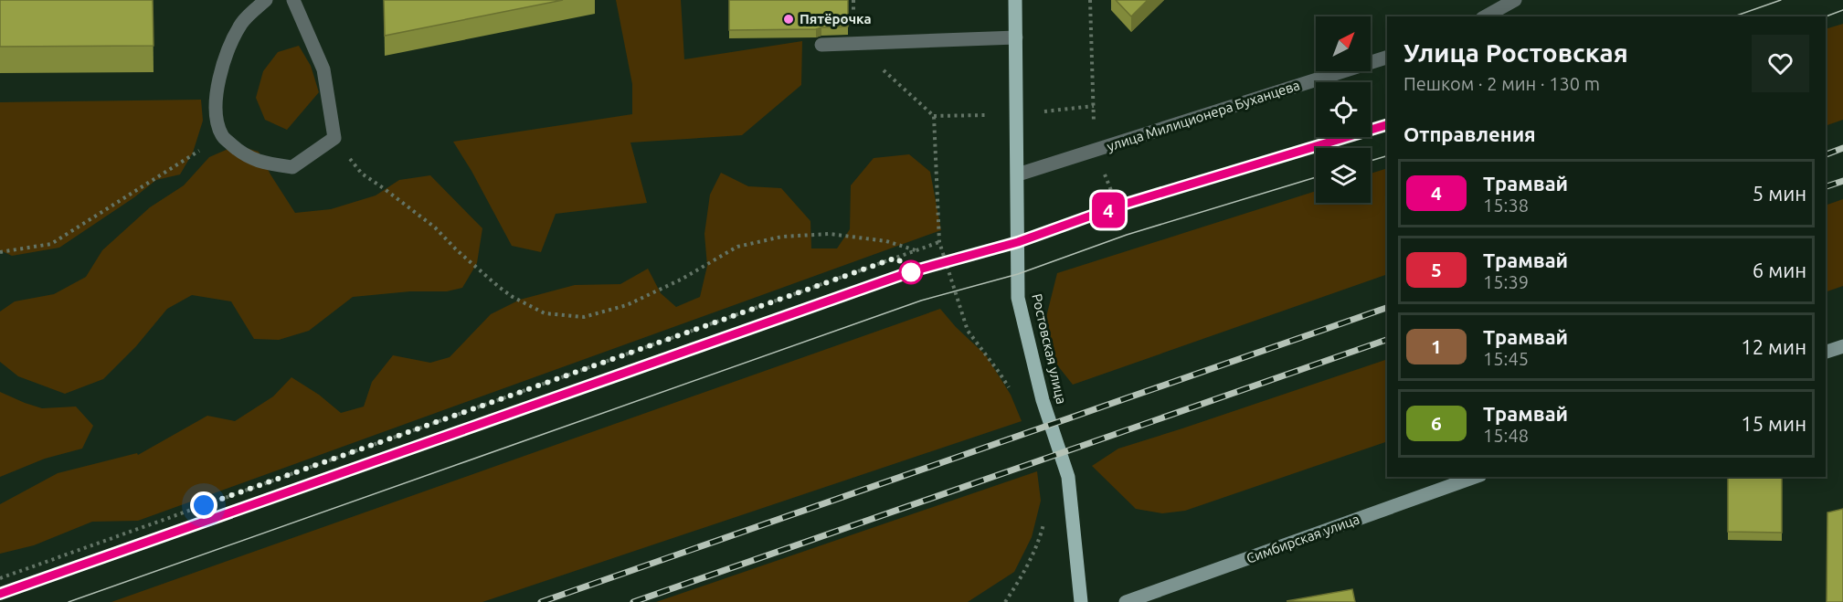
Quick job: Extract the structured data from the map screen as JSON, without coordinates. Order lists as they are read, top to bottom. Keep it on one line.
{"streets":{"main road":["Ростовская улица","Симбирская улица"],"street":["улица Милиционера Буханцева"]},"crossings":[["улица Милиционера Буханцева","Ростовская улица"]],"places":["Пятёрочка"],"lines":["tram line 4"],"north":"top right","page":{"on_map":"4","heading":[["Улица Ростовская","Пешком · 2 мин · 130 m"],"Отправления"],"list":[{"mark":"4","name":"Трамвай","note":"15:38","value":"5 мин"},{"mark":"5","name":"Трамвай","note":"15:39","value":"6 мин"},{"mark":"1","name":"Трамвай","note":"15:45","value":"12 мин"},{"mark":"6","name":"Трамвай","note":"15:48","value":"15 мин"}]}}
